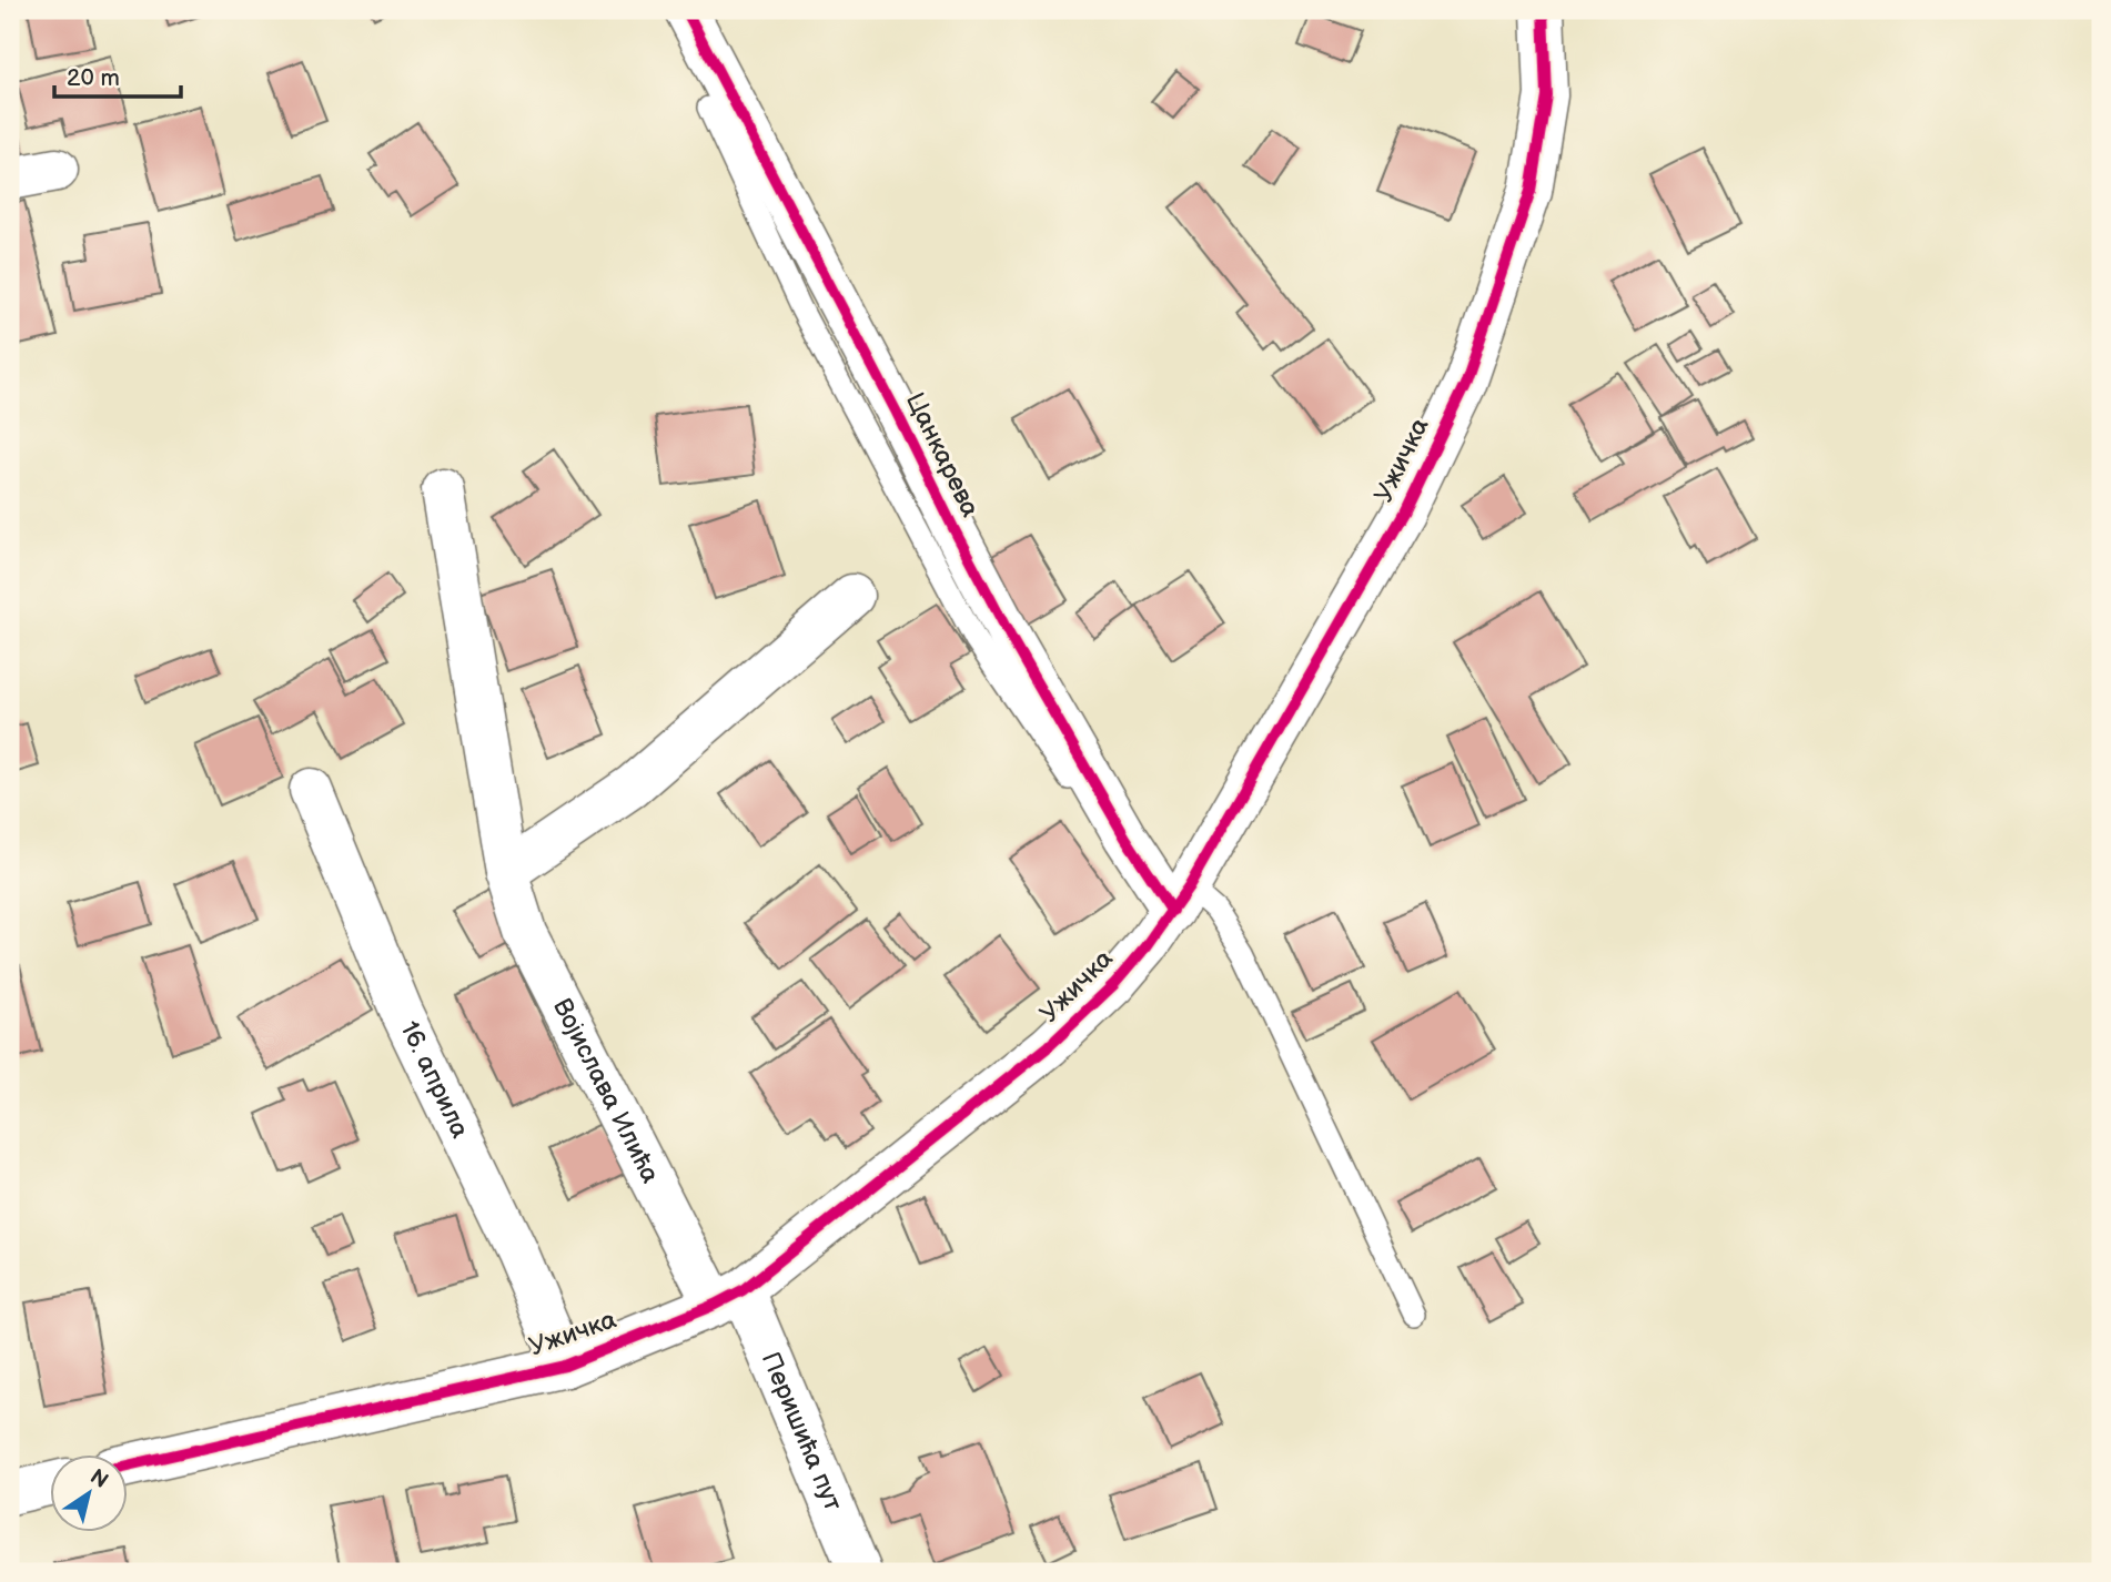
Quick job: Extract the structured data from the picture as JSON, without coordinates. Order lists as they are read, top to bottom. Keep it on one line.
{"streets":{"street":["Цанкарева","Ужичка","16. априла","Војислава Илића","Перишића пут"]},"crossings":[["Цанкарева","Ужичка"],["Ужичка","16. априла"],["Ужичка","Војислава Илића"],["Ужичка","Перишића пут"],["Војислава Илића","Перишића пут"]],"scale_bar":"20 m","north":"top right"}
